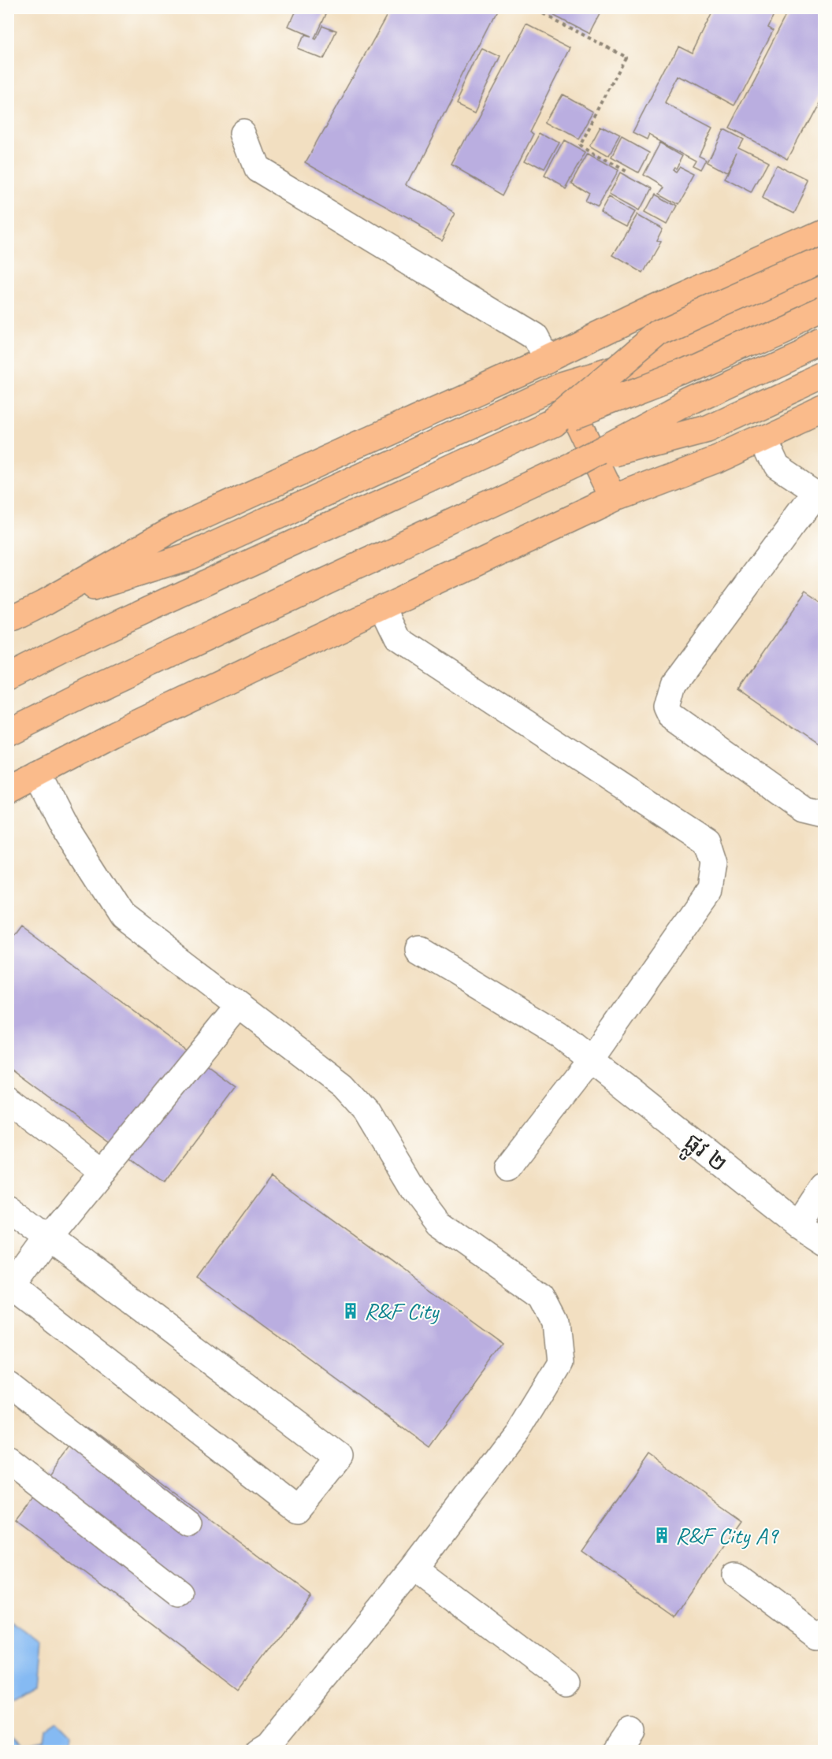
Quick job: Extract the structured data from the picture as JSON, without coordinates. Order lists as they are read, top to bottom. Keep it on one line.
{"streets":{"street":["ផ្លូវ ២"]},"places":{"building":["R&F City","R&F City A9"]}}
